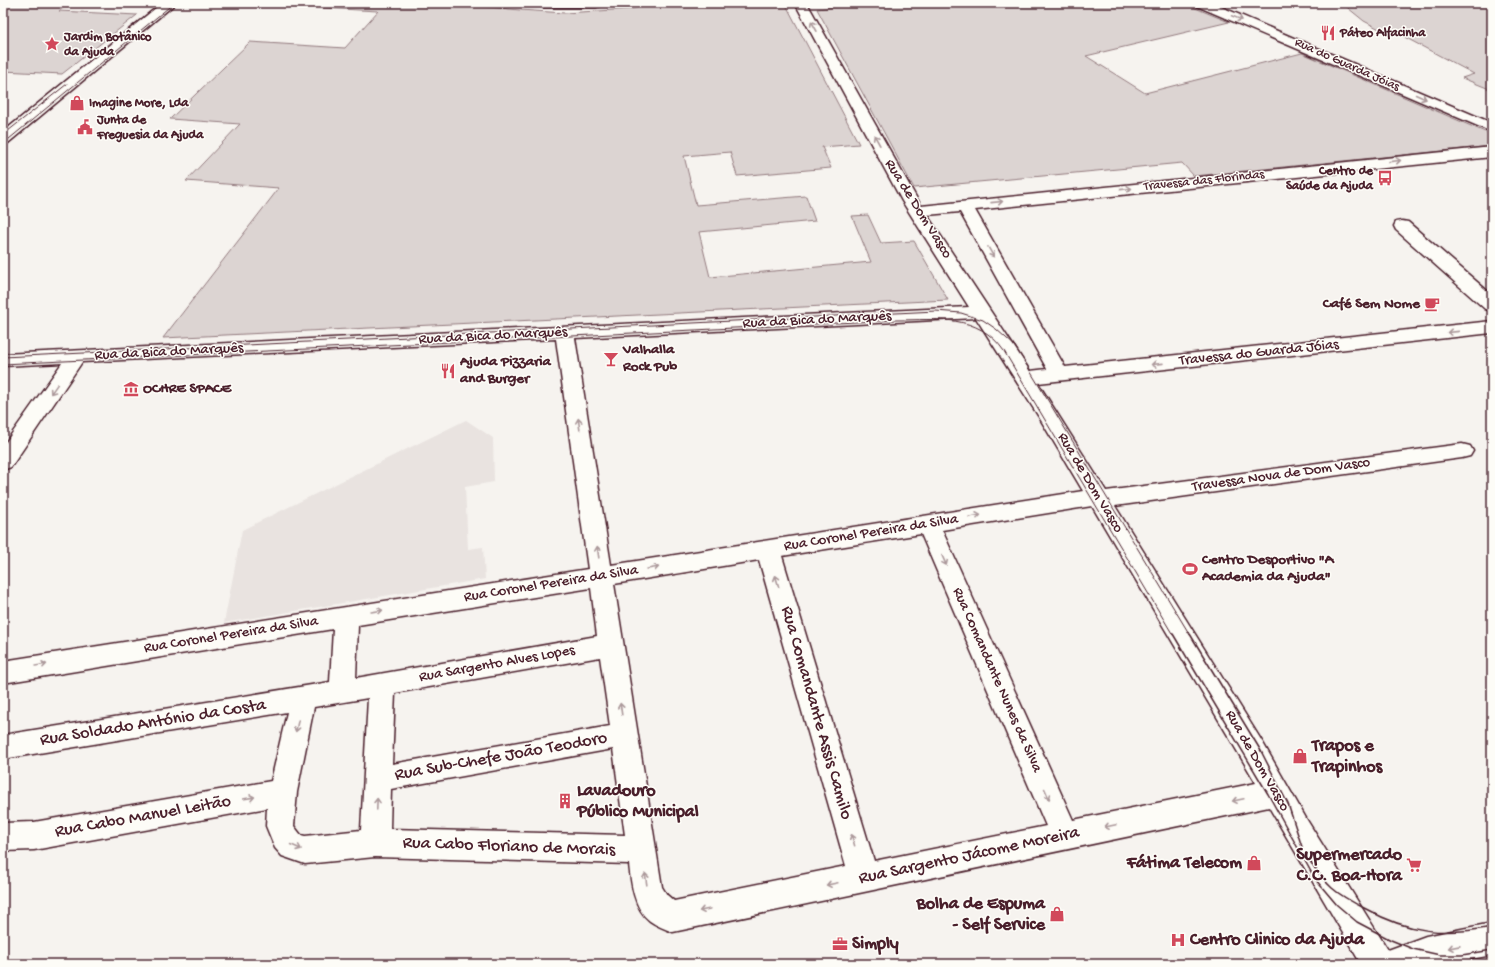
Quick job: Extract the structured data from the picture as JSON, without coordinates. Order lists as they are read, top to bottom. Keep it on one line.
{"streets":{"street":["Rua do Guarda Jóias","Travessa das Florindas","Rua de Dom Vasco","Rua da Bica do Marquês","Travessa do Guarda Jóias","Travessa Nova de Dom Vasco","Rua Coronel Pereira da Silva","Rua Sargento Alves Lopes","Rua Comandante Nunes da Silva","Rua Comandante Assis Camilo","Rua Soldado António da Costa","Rua Sub-Chefe João Teodoro","Rua Cabo Manuel Leitão","Rua Cabo Floriano de Morais","Rua Sargento Jácome Moreira"]},"crossings":[["Travessa das Florindas","Rua de Dom Vasco"],["Rua de Dom Vasco","Rua da Bica do Marquês"],["Rua de Dom Vasco","Travessa do Guarda Jóias"],["Rua de Dom Vasco","Travessa Nova de Dom Vasco"],["Rua de Dom Vasco","Rua Coronel Pereira da Silva"],["Rua de Dom Vasco","Rua Sargento Jácome Moreira"],["Travessa Nova de Dom Vasco","Rua Coronel Pereira da Silva"],["Rua Coronel Pereira da Silva","Rua Comandante Nunes da Silva"],["Rua Coronel Pereira da Silva","Rua Comandante Assis Camilo"],["Rua Sargento Alves Lopes","Rua Soldado António da Costa"],["Rua Comandante Nunes da Silva","Rua Sargento Jácome Moreira"],["Rua Comandante Assis Camilo","Rua Sargento Jácome Moreira"],["Rua Soldado António da Costa","Rua Cabo Floriano de Morais"],["Rua Cabo Manuel Leitão","Rua Cabo Floriano de Morais"],["Rua Cabo Floriano de Morais","Rua Sargento Jácome Moreira"]],"one_way":["Rua do Guarda Jóias","Travessa das Florindas","Travessa do Guarda Jóias","Rua Coronel Pereira da Silva","Rua Comandante Nunes da Silva","Rua Cabo Manuel Leitão","Rua Sargento Jácome Moreira"],"places":{"restaurant":["Páteo Alfacinha","Ajuda Pizzaria and Burger"],"place":["Jardim Botânico da Ajuda"],"shop":["Imagine More, Lda","Trapos e Trapinhos","Fátima Telecom","Bolha de Espuma - Self Service"],"public building":["Junta de Freguesia da Ajuda"],"bus stop":["Centro de Saúde da Ajuda"],"cafe":["Café Sem Nome"],"bar":["Valhalla Rock Pub"],"museum":["OCHRE SPACE"],"sports":["Centro Desportivo \"A Academia da Ajuda\""],"building":["Lavadouro Público Municipal"],"supermarket":["Supermercado C.C. Boa-Hora"],"hospital":["Centro Clinico da Ajuda"],"office":["Simply"]}}
